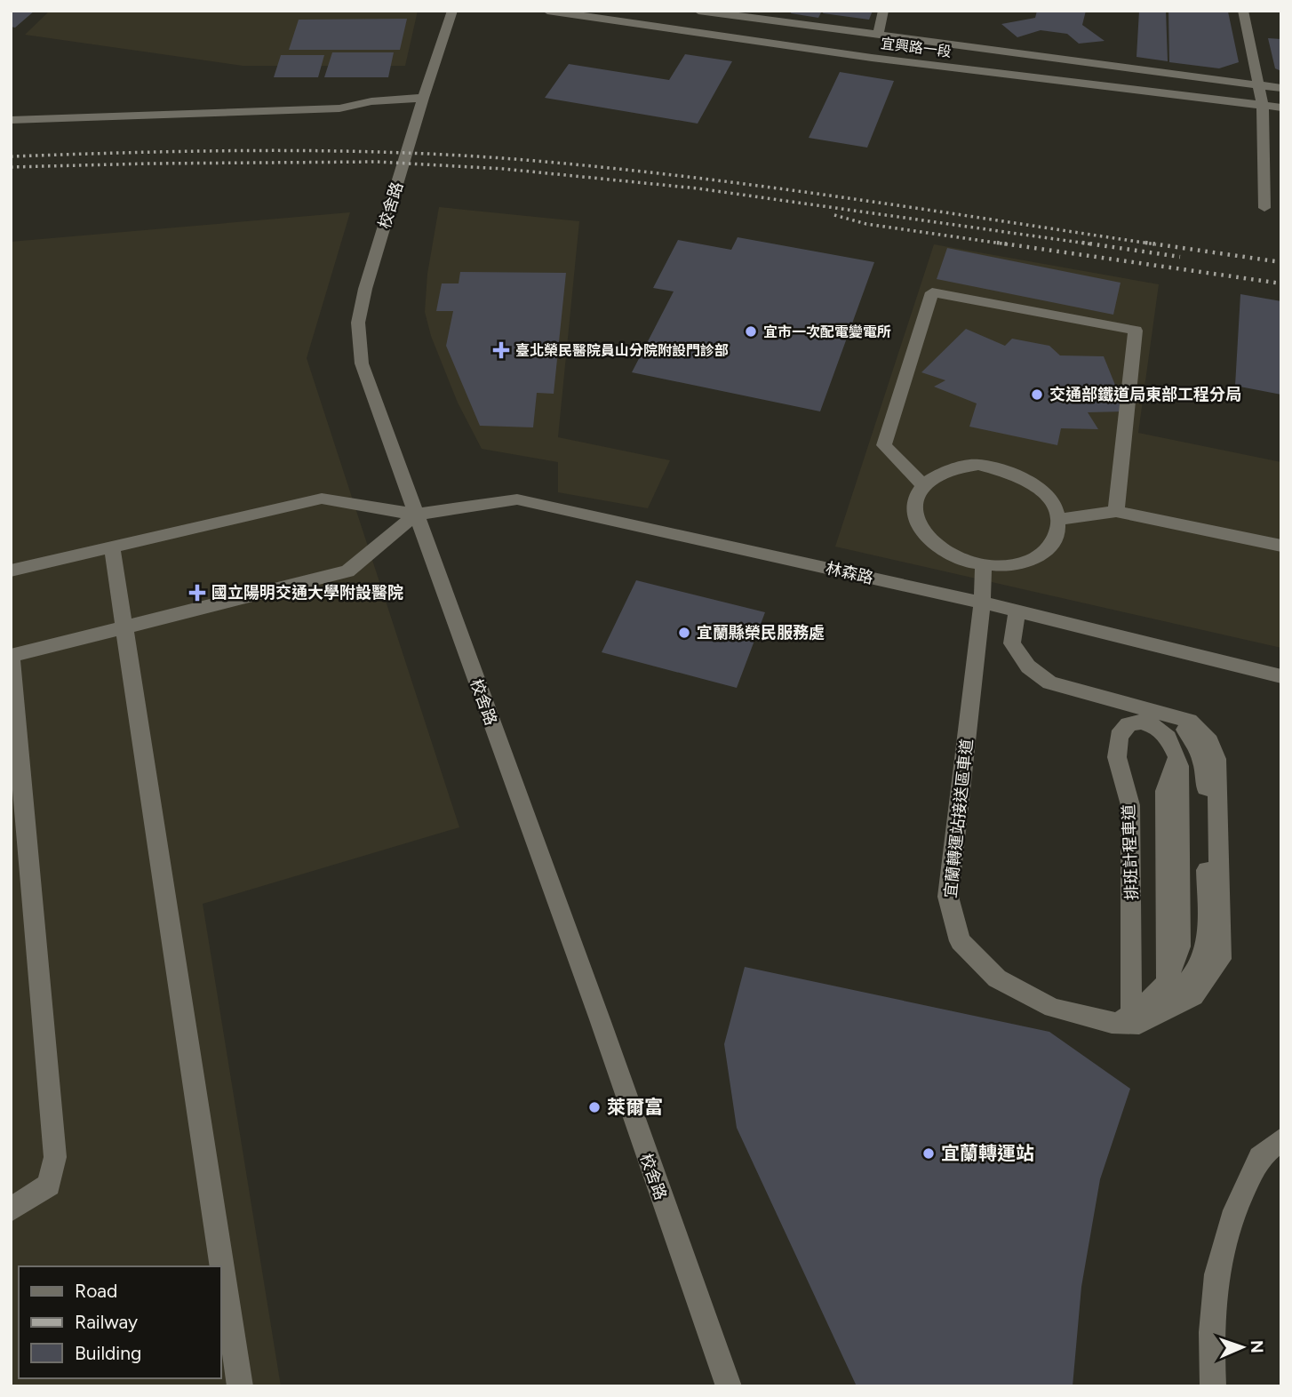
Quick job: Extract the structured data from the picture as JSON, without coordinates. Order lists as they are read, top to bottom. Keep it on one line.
{"streets":{"street":["宜興路一段","校舍路","林森路","宜蘭轉運站接送區車道","排班計程車道"]},"crossings":[["校舍路","林森路"],["林森路","宜蘭轉運站接送區車道"],["宜蘭轉運站接送區車道","排班計程車道"]],"places":{"other":["宜市一次配電變電所","交通部鐵道局東部工程分局","宜蘭縣榮民服務處","萊爾富","宜蘭轉運站"],"health":["臺北榮民醫院員山分院附設門診部","國立陽明交通大學附設醫院"]},"legend":["Road","Railway","Building"],"north":"right"}
